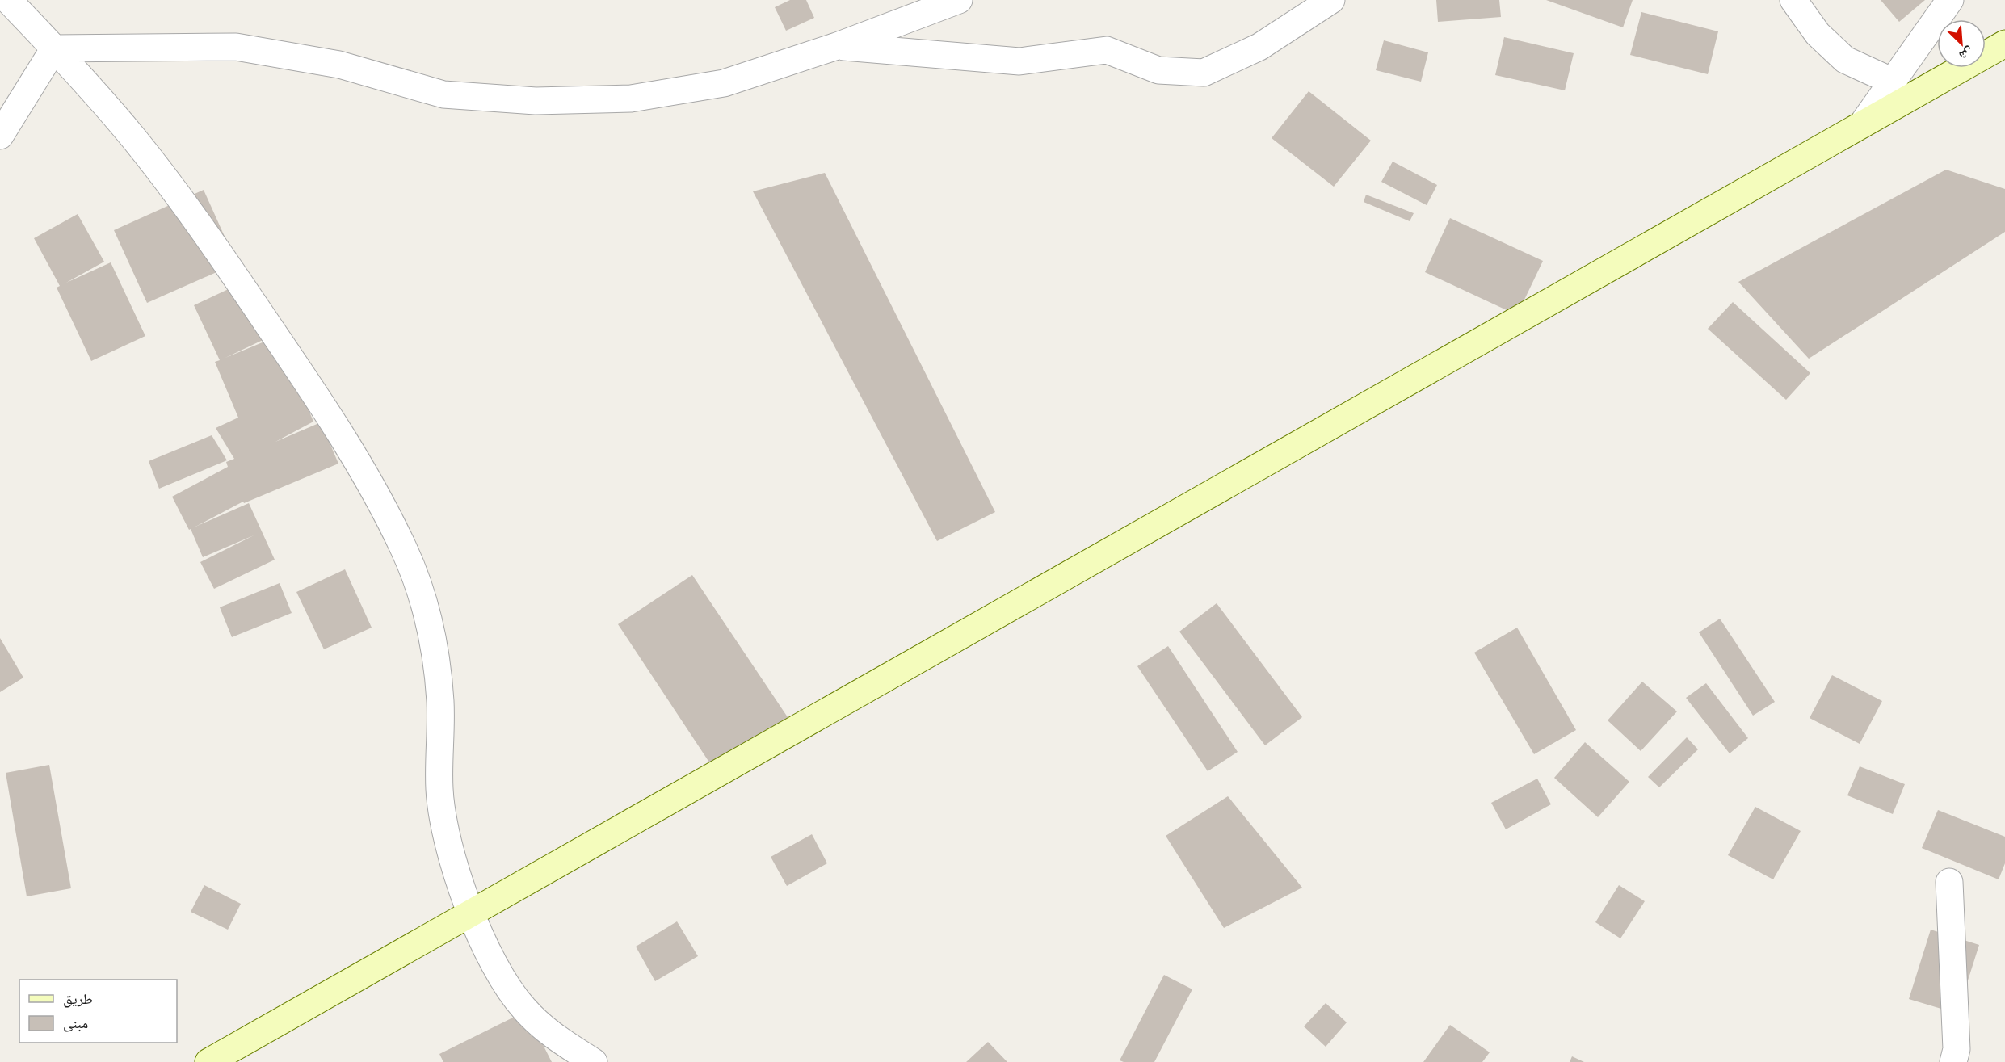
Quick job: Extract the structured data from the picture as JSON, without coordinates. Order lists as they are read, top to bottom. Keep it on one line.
{"legend":["طريق","مبنى"],"north":"bottom right"}
